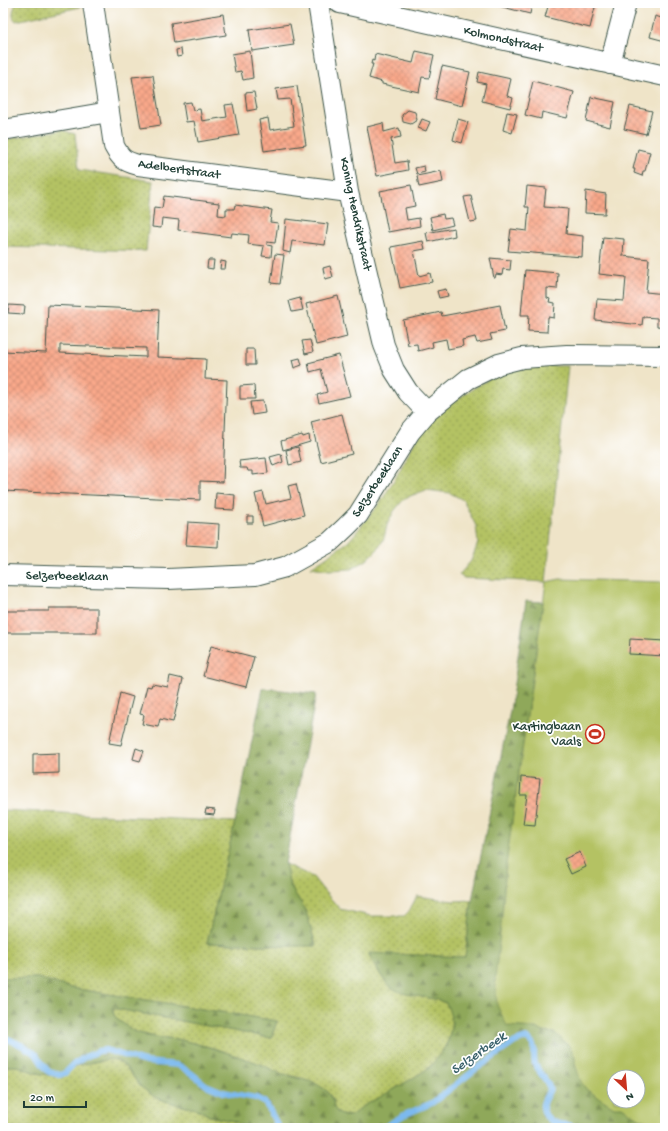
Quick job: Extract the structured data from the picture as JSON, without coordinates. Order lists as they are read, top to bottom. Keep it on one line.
{"streets":{"street":["Kolmondstraat","Adelbertstraat","Koning Hendrikstraat","Selzerbeeklaan"]},"crossings":[["Adelbertstraat","Koning Hendrikstraat"],["Koning Hendrikstraat","Selzerbeeklaan"]],"water":["Selzerbeek"],"places":{"sports":["Kartingbaan Vaals"]},"scale_bar":"20 m","north":"bottom right"}
